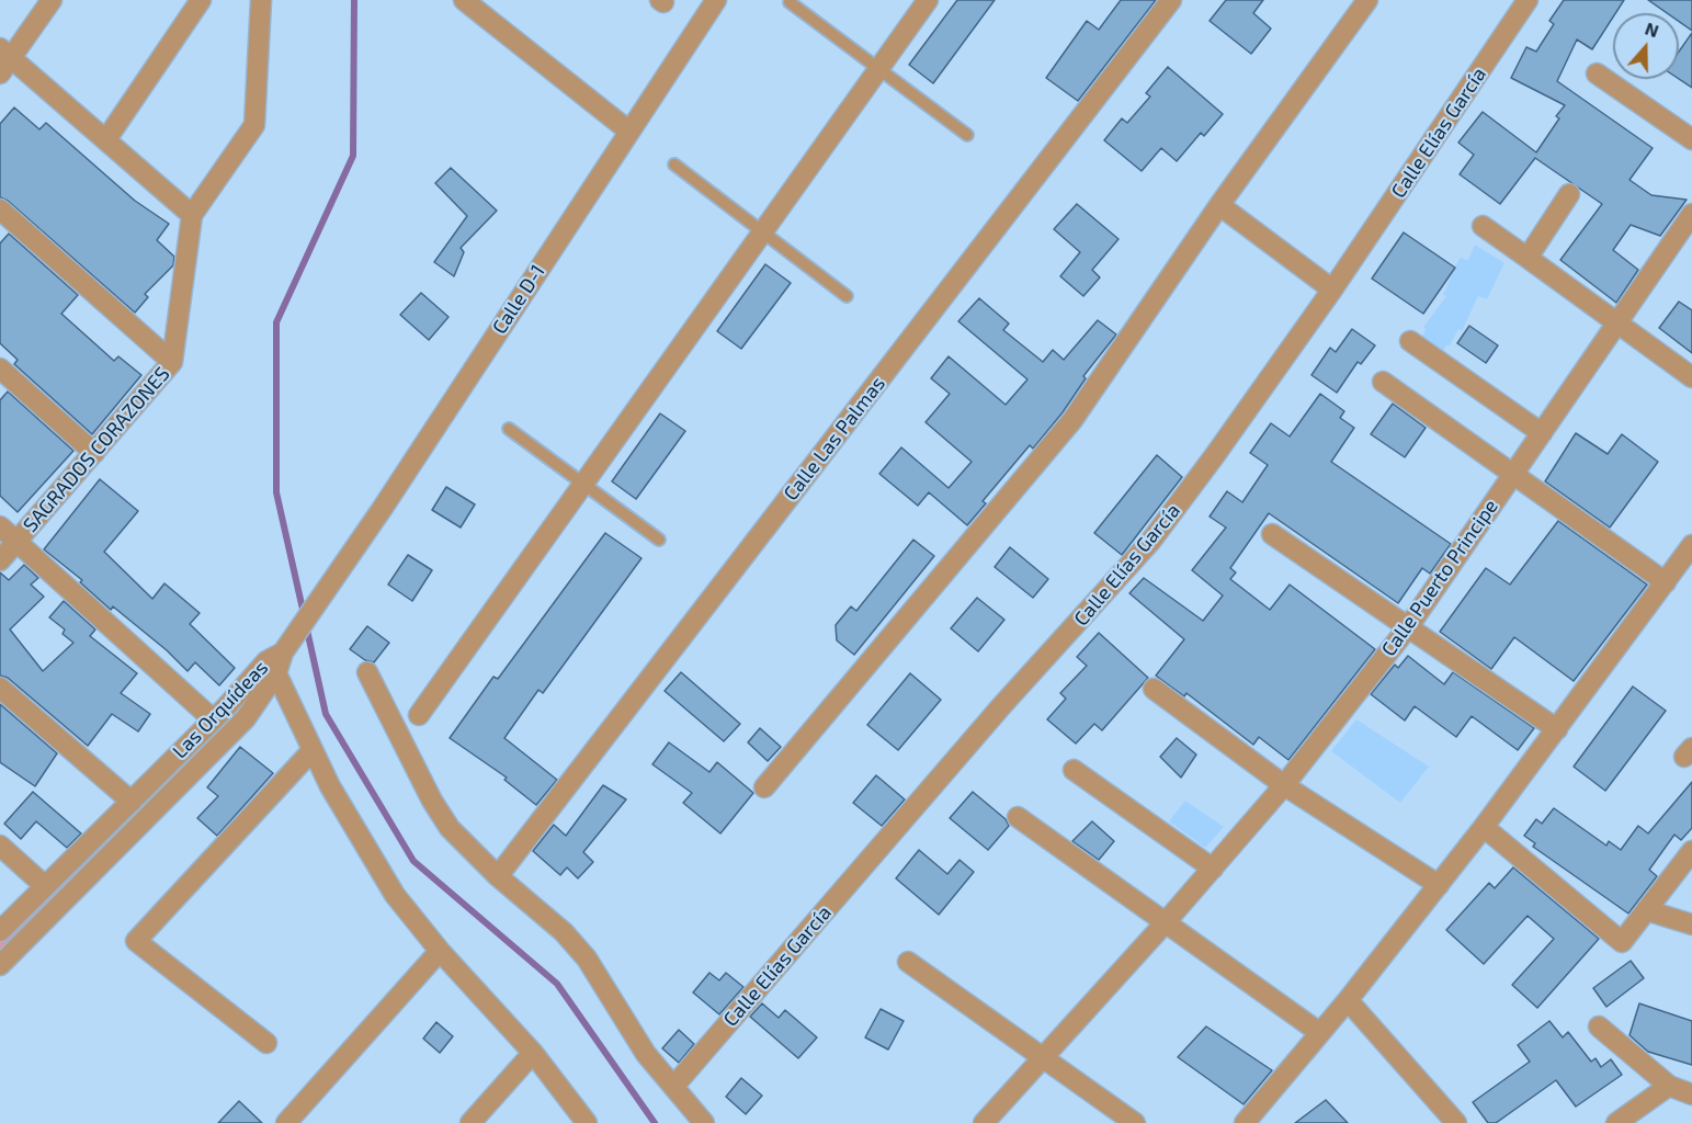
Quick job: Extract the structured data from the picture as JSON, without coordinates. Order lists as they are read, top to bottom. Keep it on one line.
{"streets":{"street":["Calle Elías García","Calle D-1","Calle Las Palmas","SAGRADOS CORAZONES","Calle Puerto Principe","Las Orquídeas"]},"crossings":[["Calle D-1","Las Orquídeas"]],"north":"top"}
